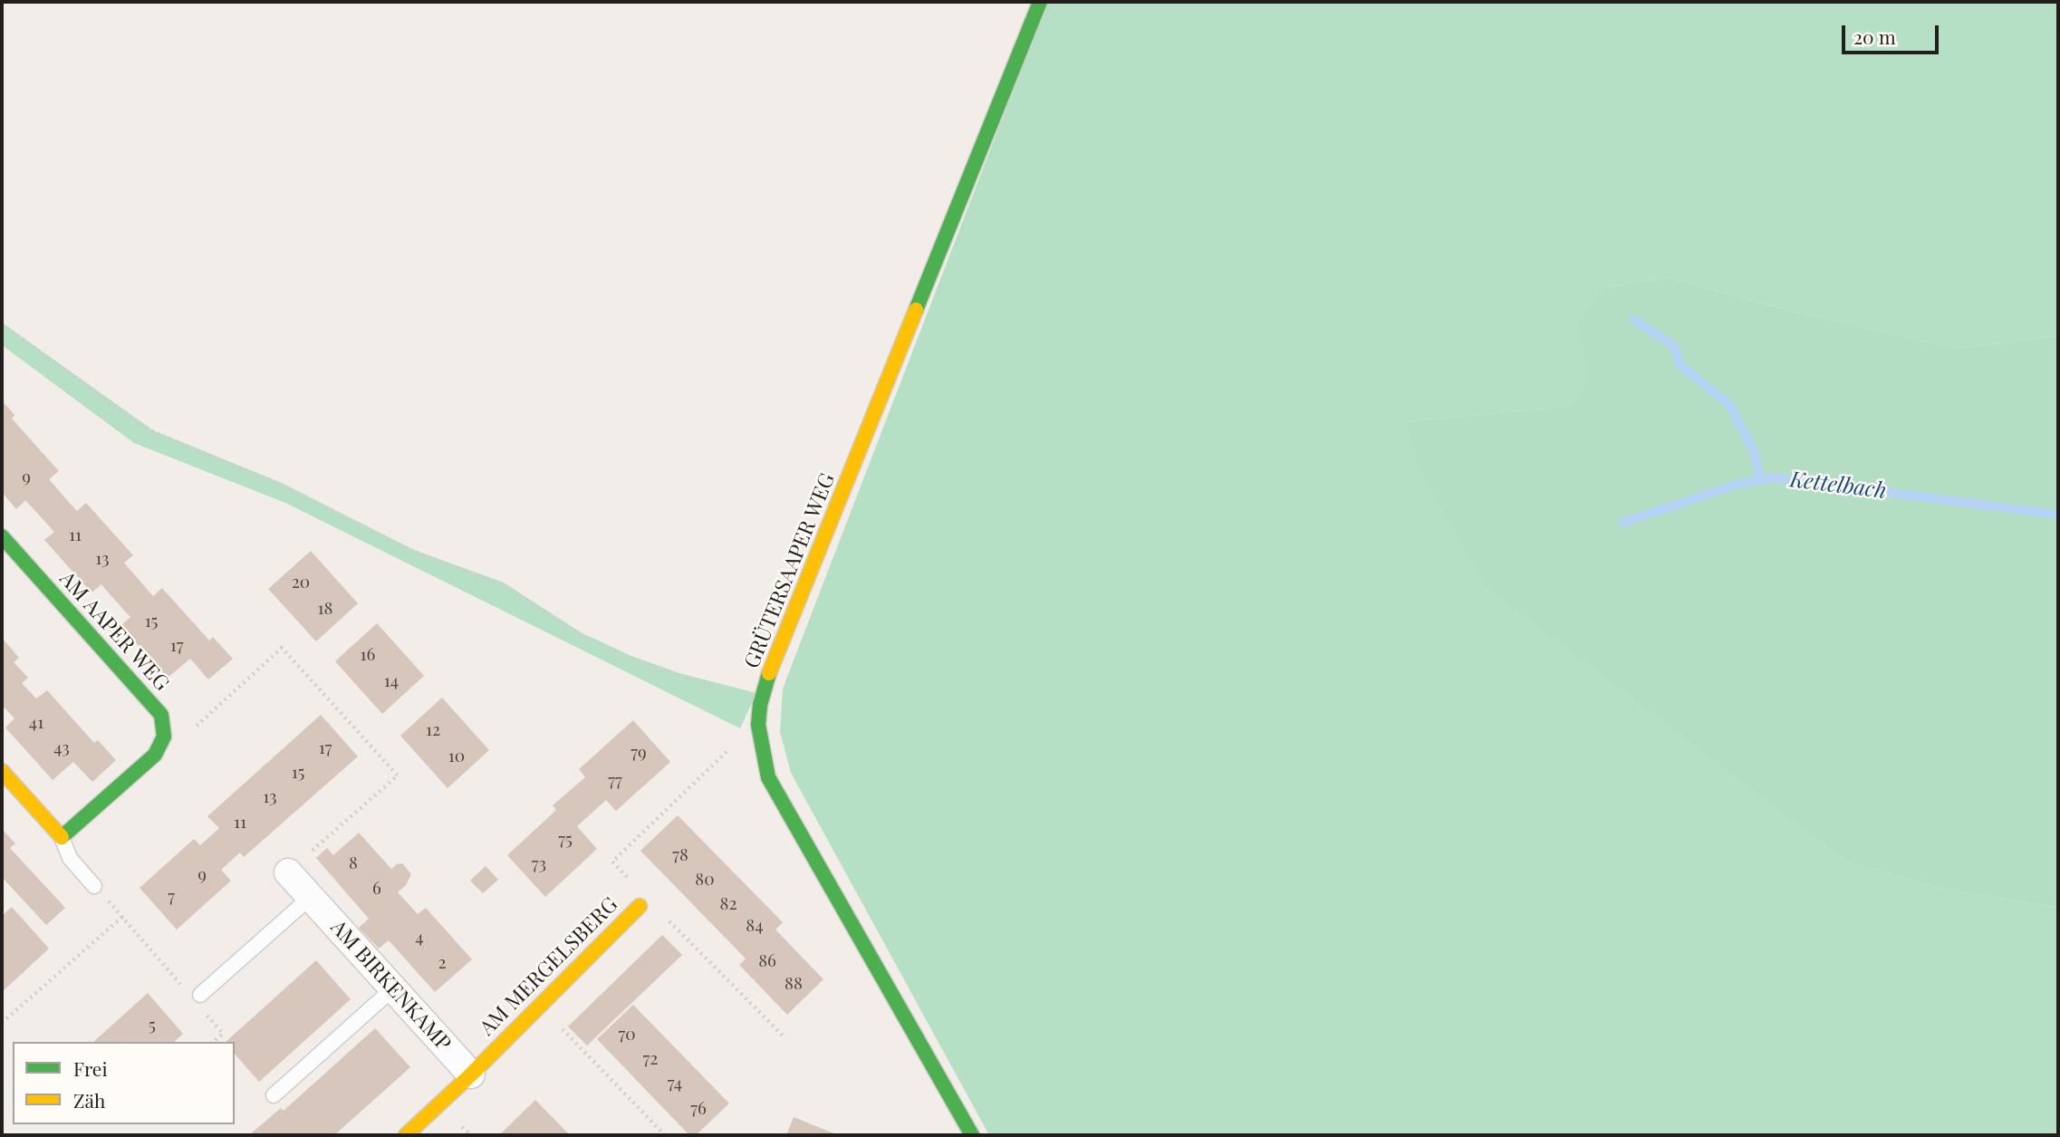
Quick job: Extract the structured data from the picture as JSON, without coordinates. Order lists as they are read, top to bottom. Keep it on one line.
{"streets":{"street":["GRÜTERSAAPER WEG","AM AAPER WEG","AM MERGELSBERG","AM BIRKENKAMP"]},"crossings":[["AM MERGELSBERG","AM BIRKENKAMP"]],"water":["Kettelbach"],"house_numbers":["9","11","13","20","18","15","17","16","14","41","12","43","17","79","10","15","77","13","11","75","78","8","73","9","80","6","7","82","84","4","86","2","88","5","70","72","74","76"],"legend":["Frei","Zäh"],"scale_bar":"20 m"}
